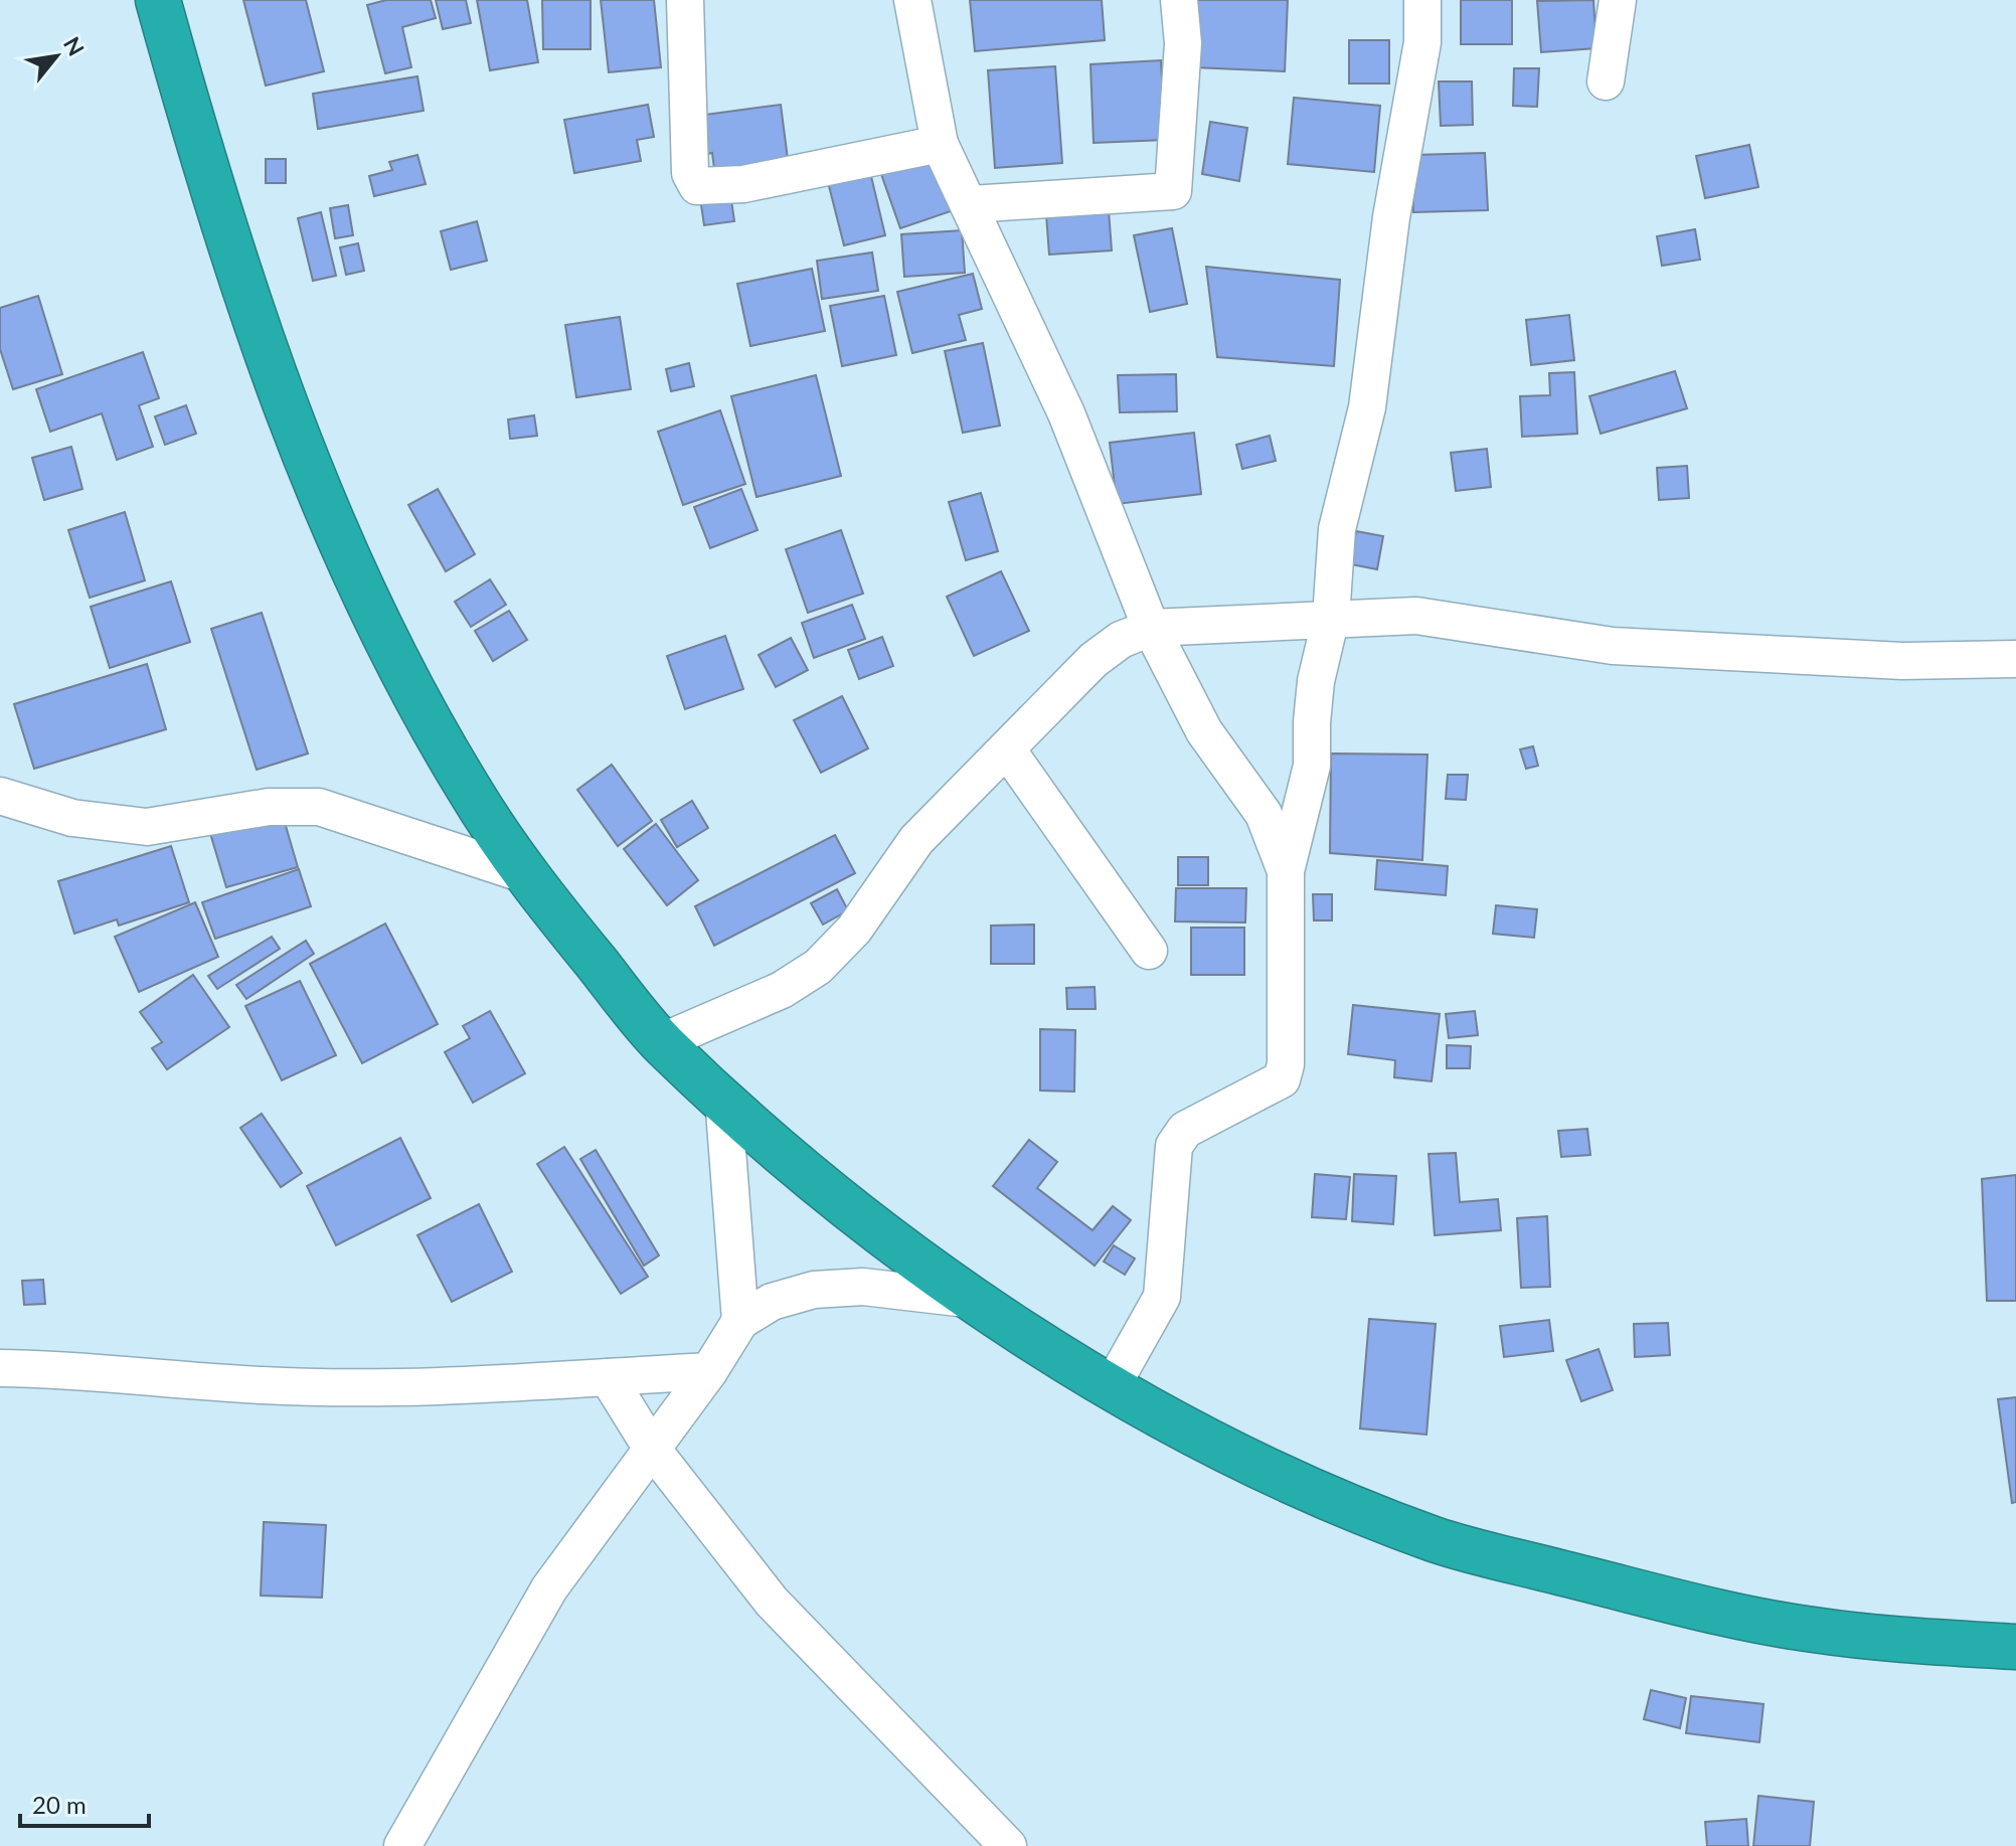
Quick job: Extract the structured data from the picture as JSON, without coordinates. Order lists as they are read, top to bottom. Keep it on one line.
{"scale_bar":"20 m","north":"top right"}
